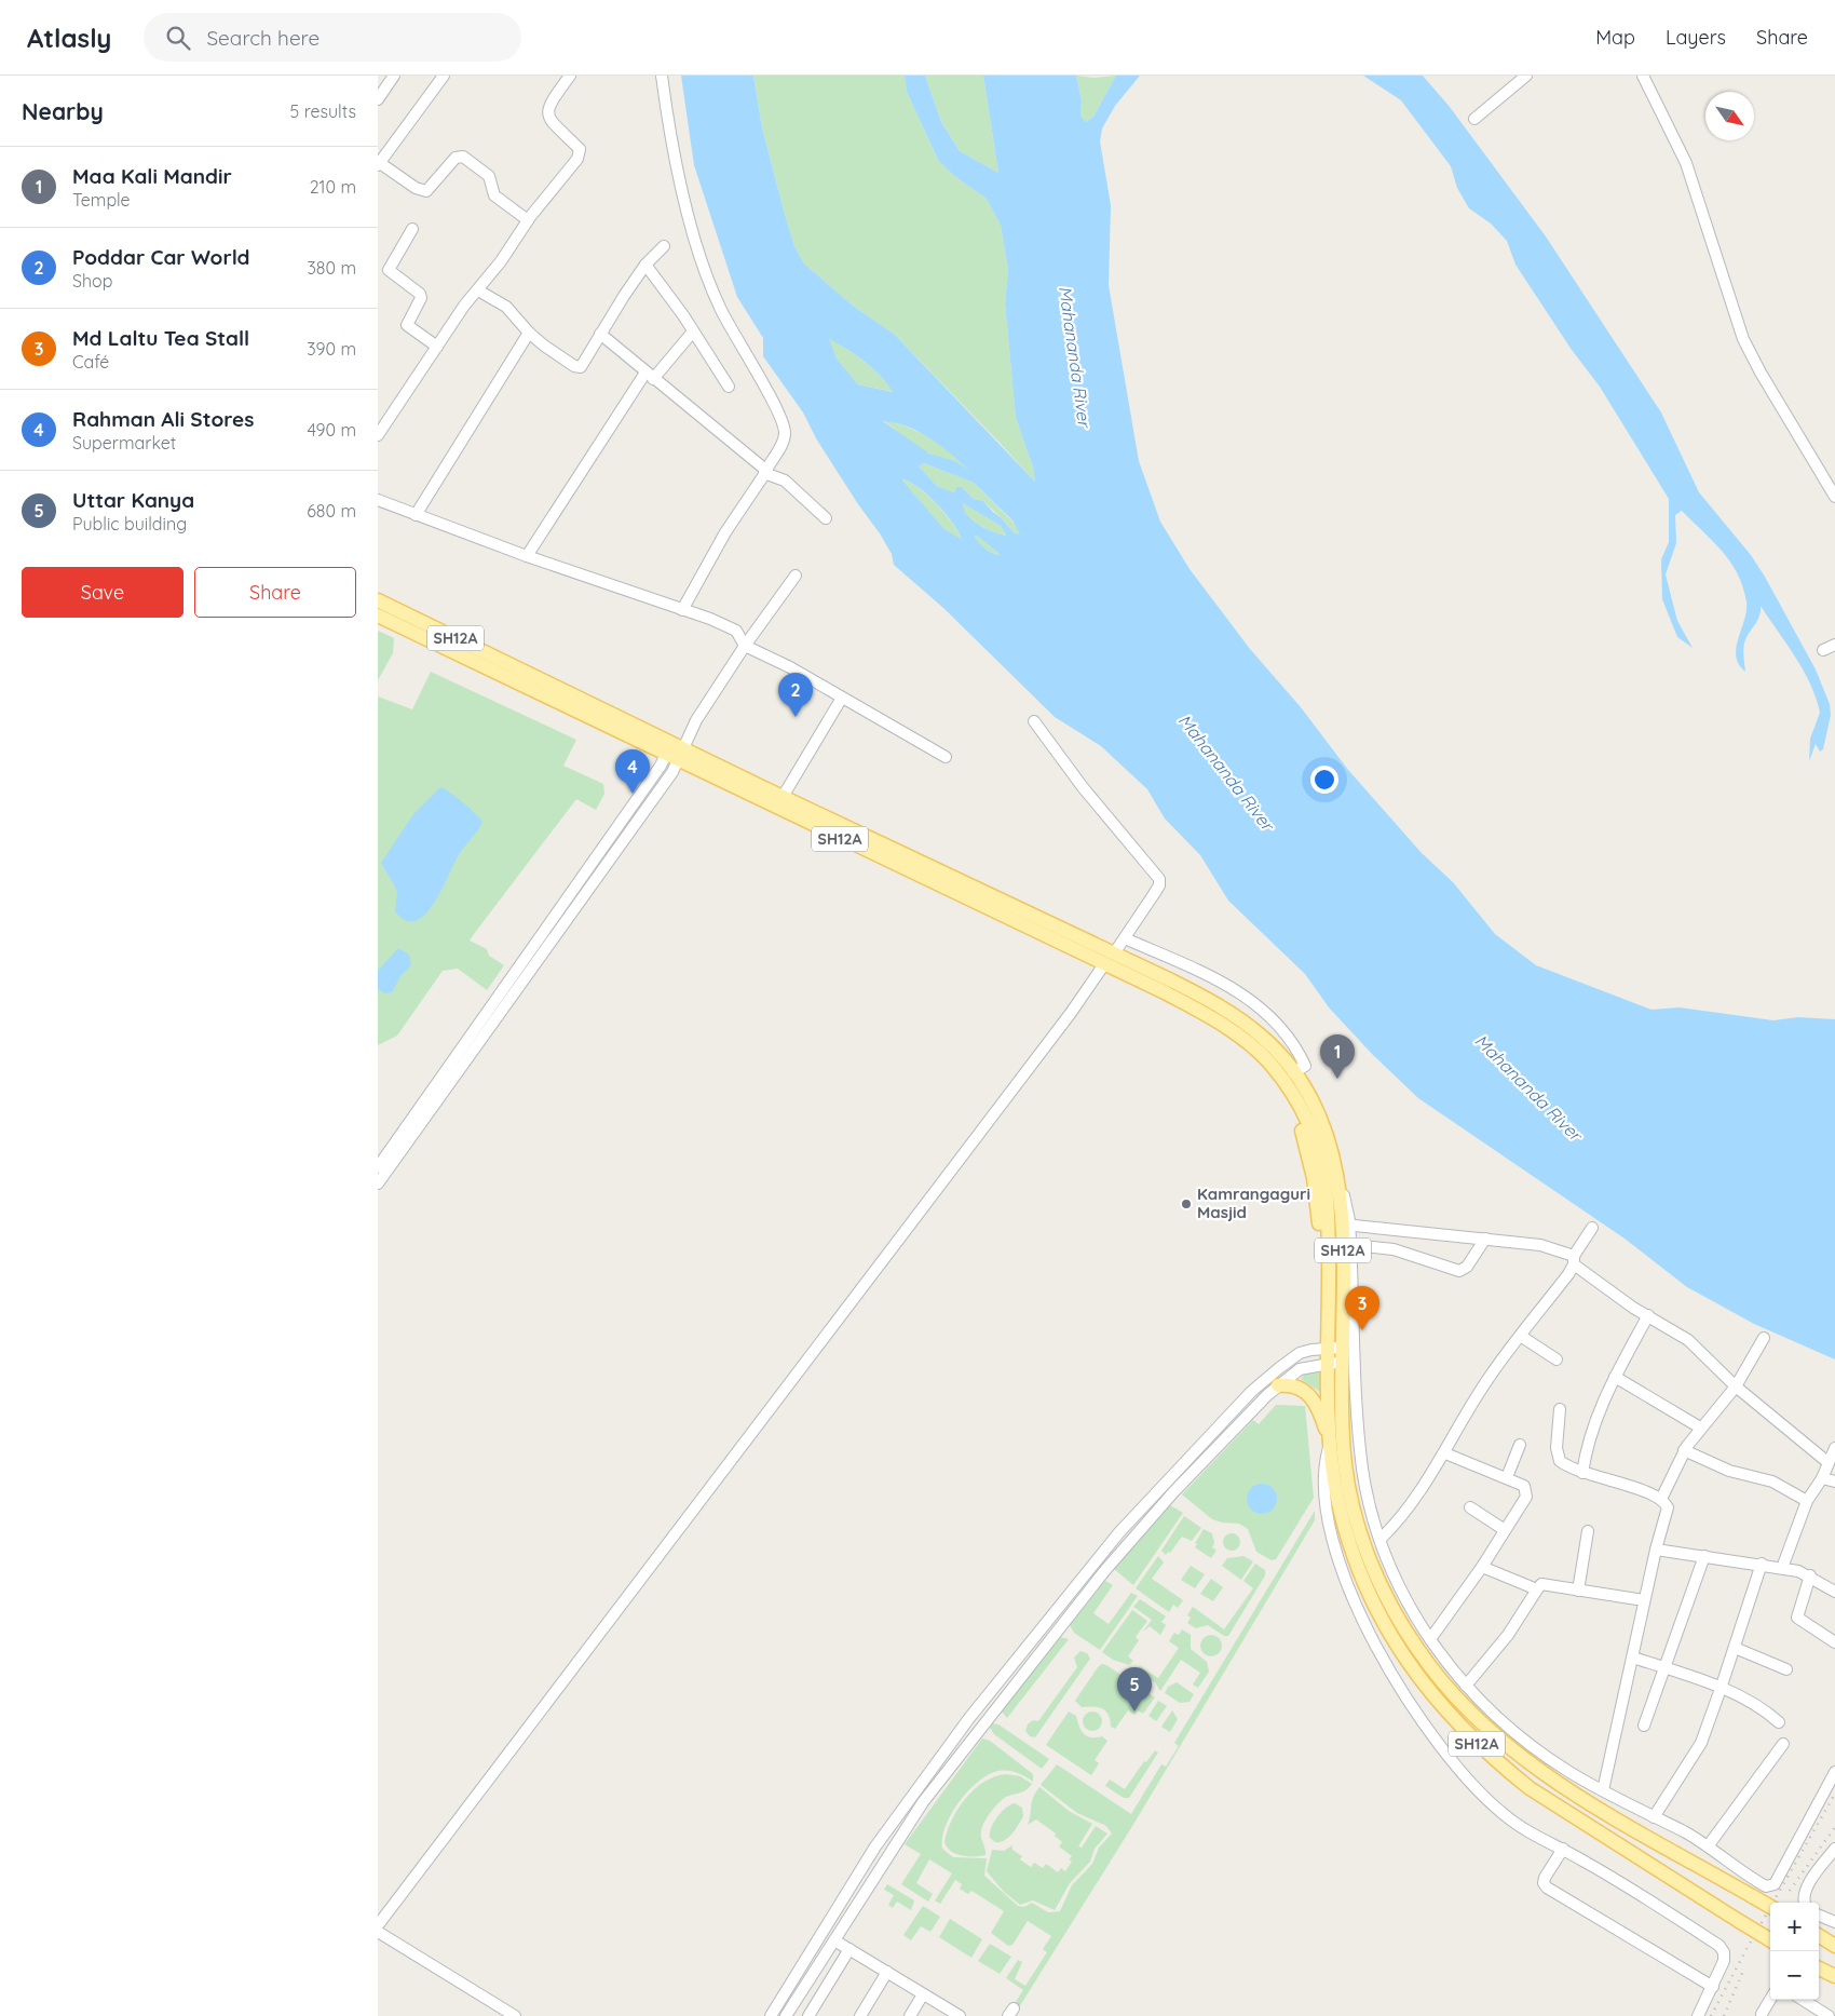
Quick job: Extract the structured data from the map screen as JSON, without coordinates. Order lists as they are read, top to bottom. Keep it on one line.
{"streets":{"main road":["SH12A"]},"water":["Mahananda River"],"places":["Kamrangaguri Masjid"],"north":"bottom right","page":{"header":"Atlasly","search":"Search here","nav":["Map","Layers","Share"],"heading":["Nearby","5 results"],"list":[{"mark":"1","name":"Maa Kali Mandir","note":"Temple","value":"210 m"},{"mark":"2","name":"Poddar Car World","note":"Shop","value":"380 m"},{"mark":"3","name":"Md Laltu Tea Stall","note":"Café","value":"390 m"},{"mark":"4","name":"Rahman Ali Stores","note":"Supermarket","value":"490 m"},{"mark":"5","name":"Uttar Kanya","note":"Public building","value":"680 m"}],"buttons":["Save","Share"],"pins":["2","4","1","3","5"],"map_buttons":["+","−"]}}
